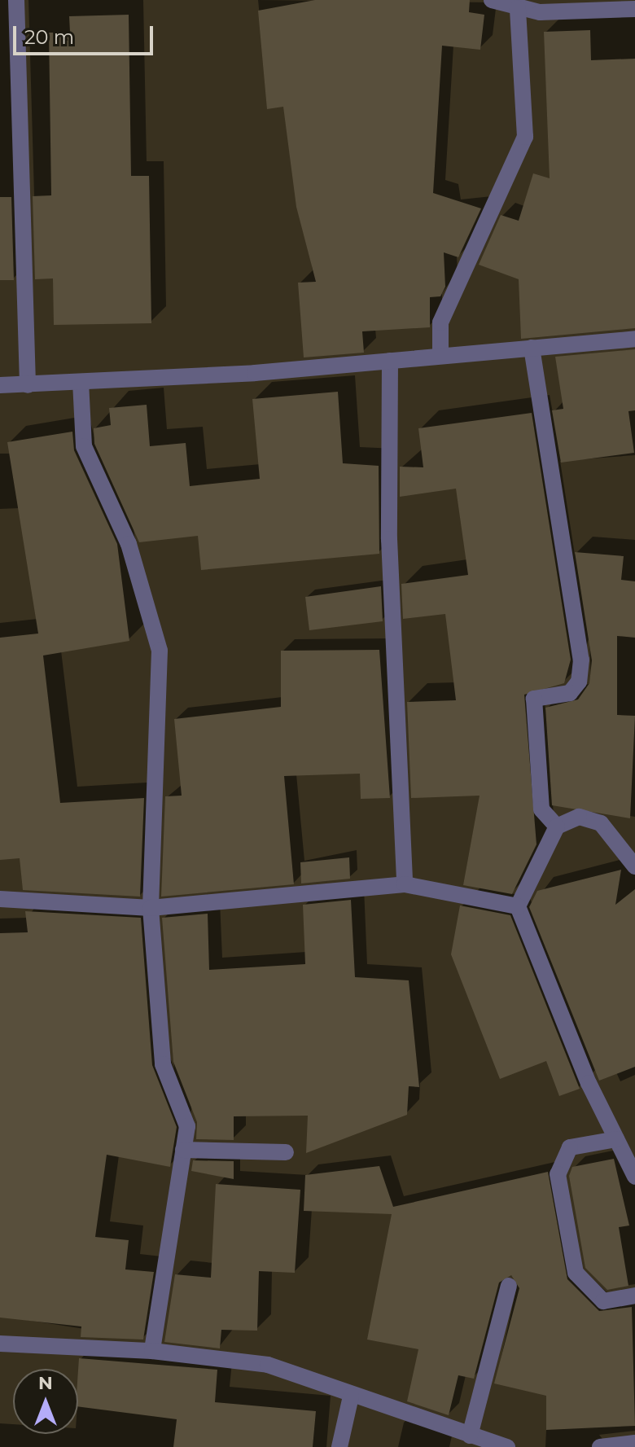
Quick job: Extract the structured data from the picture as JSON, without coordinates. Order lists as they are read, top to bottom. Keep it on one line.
{"scale_bar":"20 m","north":"top"}
